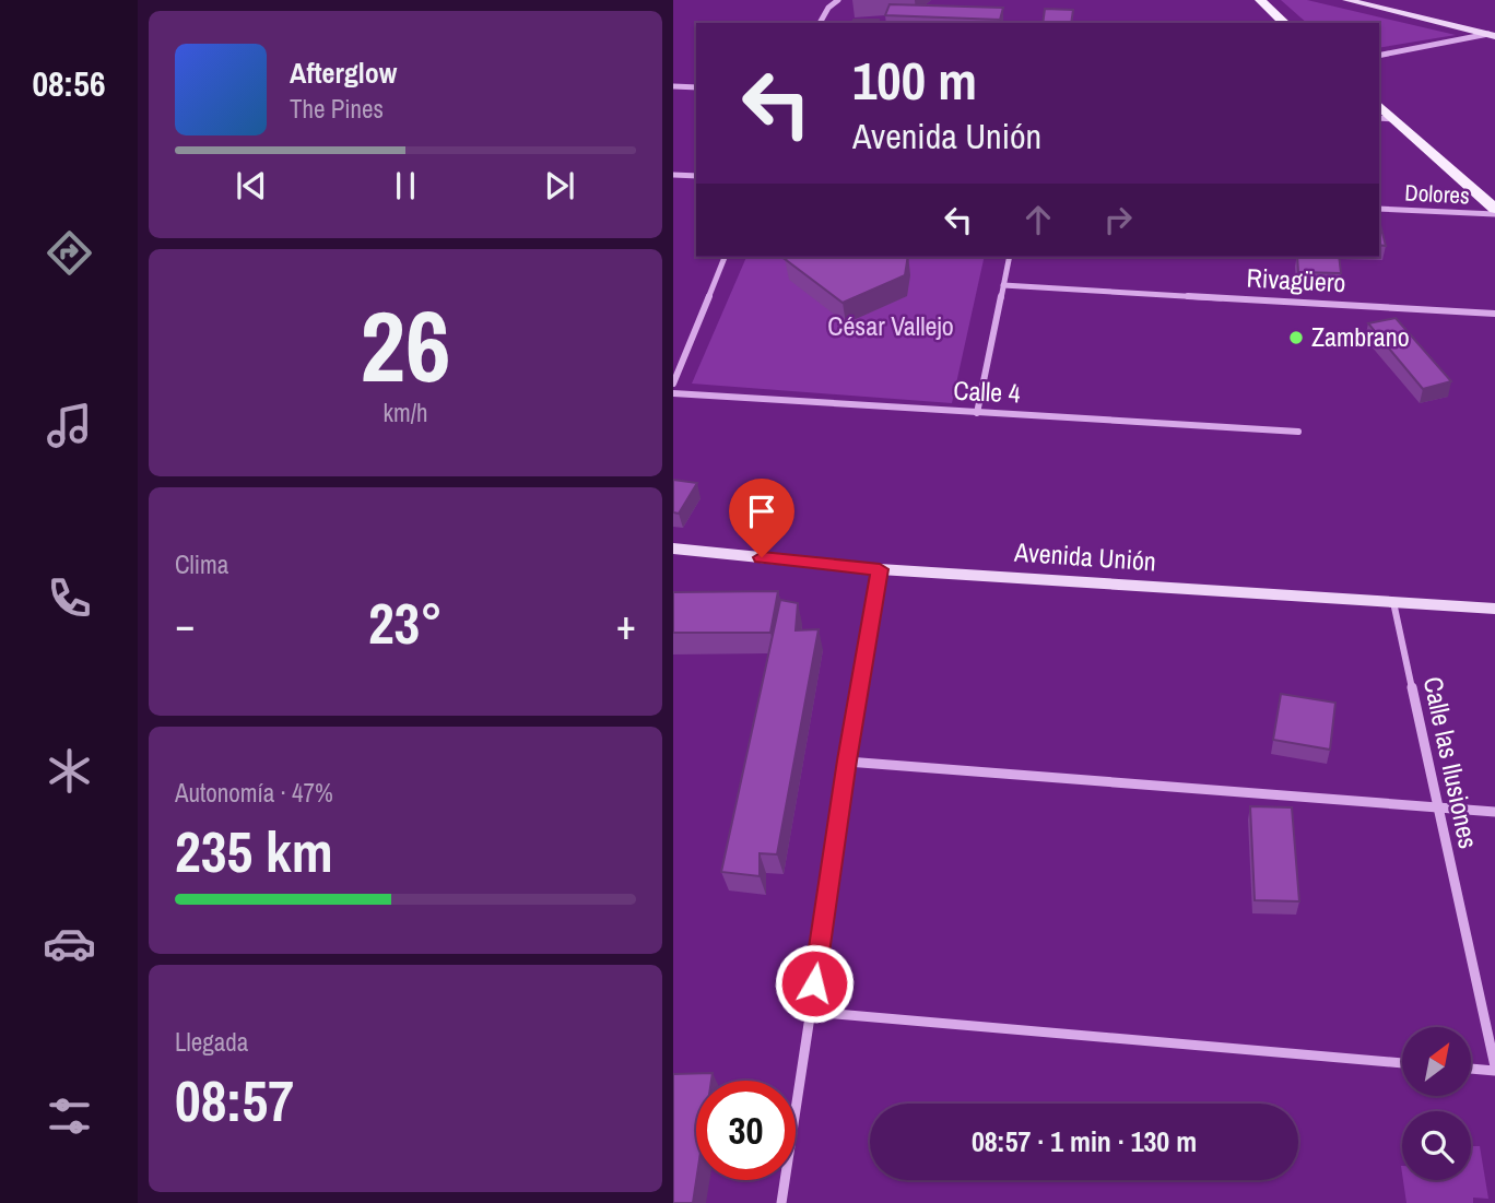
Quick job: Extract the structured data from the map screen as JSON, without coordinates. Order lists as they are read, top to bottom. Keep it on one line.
{"streets":{"street":["Dolores","Rivagüero","Calle 4","Avenida Unión","Calle las Ilusiones"]},"crossings":[["Avenida Unión","Calle las Ilusiones"]],"parks":["César Vallejo"],"places":["Zambrano"],"north":"top right","page":{"tabs":"08:56","turn":["100 m","Avenida Unión"],"song":["Afterglow","The Pines"],"tile":[["26","km/h"],"Clima",["Autonomía · 47%","235 km"],["Llegada","08:57"]],"heat":["−","23°","+"],"limit":"30","trip":"08:57 · 1 min · 130 m"}}
